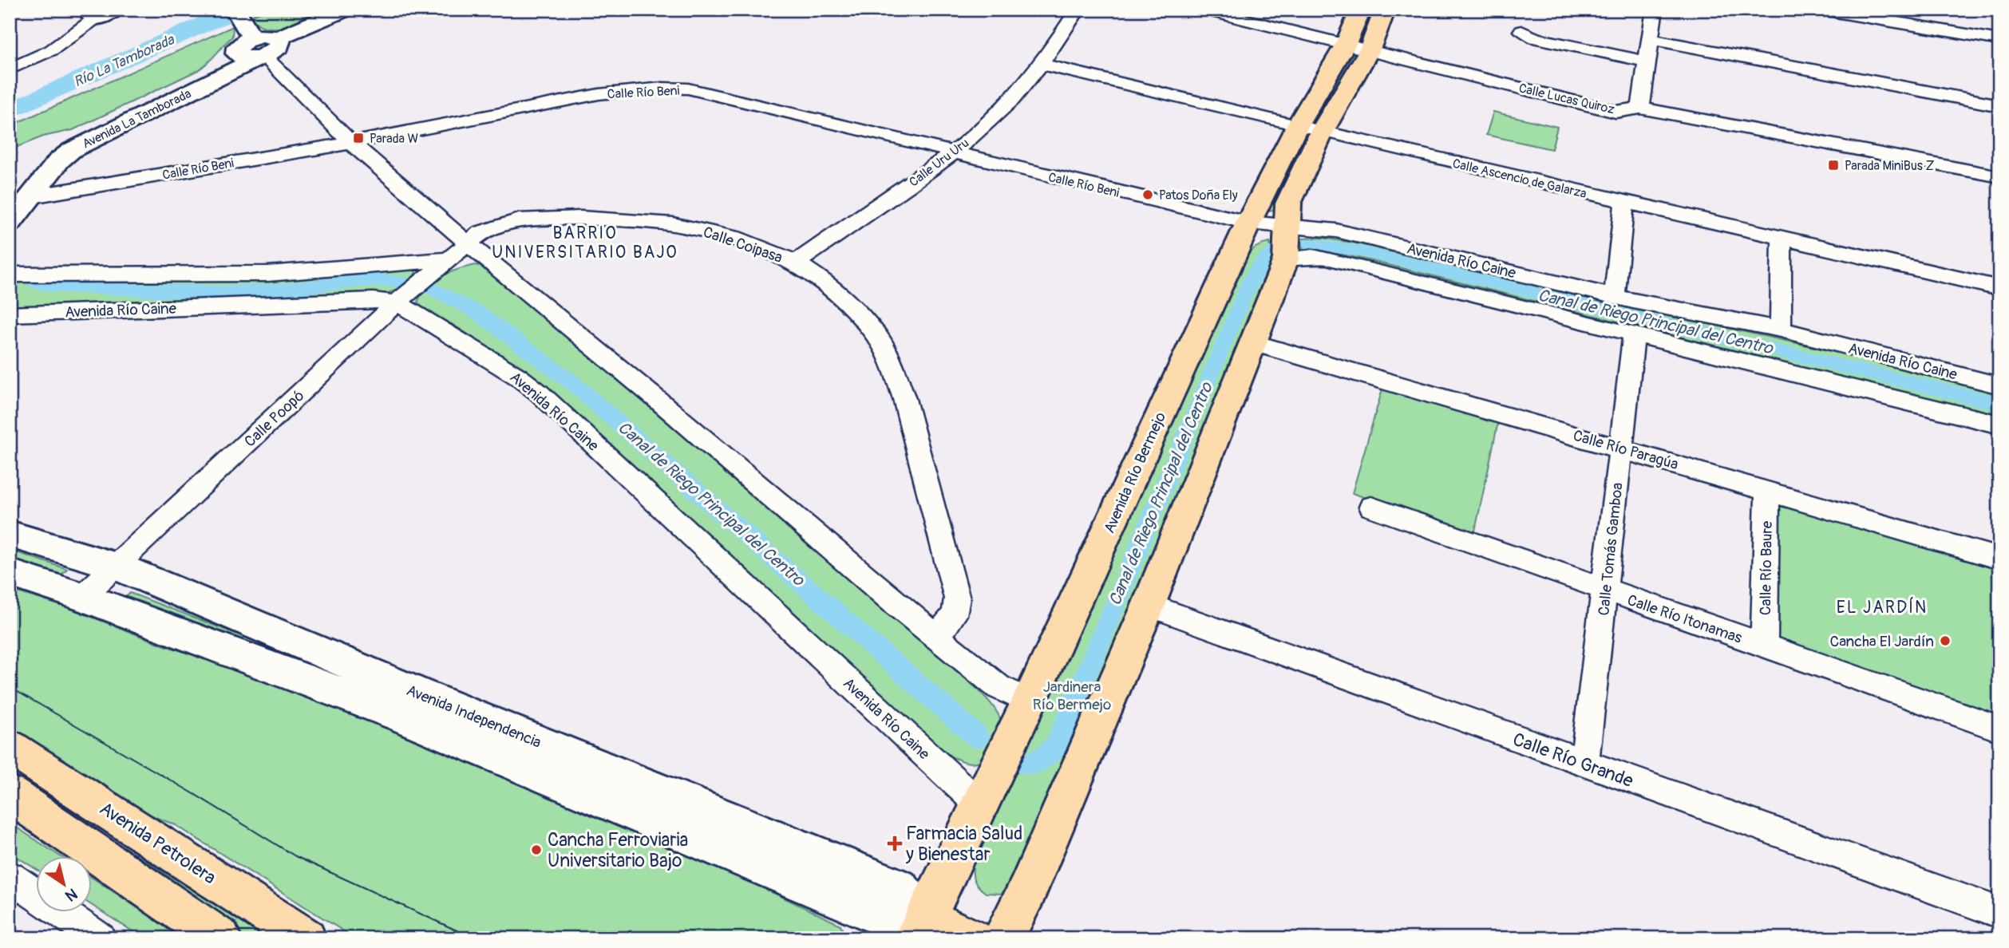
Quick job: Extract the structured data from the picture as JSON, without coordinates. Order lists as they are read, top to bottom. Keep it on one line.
{"streets":{"main road":["Avenida La Tamborada","Avenida Río Bermejo","Avenida Independencia","Avenida Petrolera"],"street":["Calle Río Beni","Calle Lucas Quiroz","Calle Uru Uru","Calle Ascencio de Galarza","Calle Coipasa","Avenida Río Caine","Calle Poopó","Calle Río Paragúa","Calle Tomás Gamboa","Calle Río Baure","Calle Río Itonamas","Calle Río Grande"]},"crossings":[["Calle Río Beni","Avenida La Tamborada"],["Calle Río Beni","Calle Uru Uru"],["Calle Río Beni","Avenida Río Caine"],["Calle Río Beni","Avenida Río Bermejo"],["Calle Lucas Quiroz","Avenida Río Bermejo"],["Calle Uru Uru","Calle Ascencio de Galarza"],["Calle Uru Uru","Calle Coipasa"],["Calle Ascencio de Galarza","Avenida Río Bermejo"],["Calle Coipasa","Calle Poopó"],["Avenida Río Caine","Calle Poopó"],["Avenida Río Caine","Avenida Río Bermejo"],["Avenida Río Caine","Calle Tomás Gamboa"],["Calle Poopó","Avenida Independencia"],["Calle Río Paragúa","Calle Tomás Gamboa"],["Calle Río Paragúa","Calle Río Baure"],["Avenida Río Bermejo","Avenida Independencia"],["Calle Tomás Gamboa","Calle Río Itonamas"],["Calle Tomás Gamboa","Calle Río Grande"],["Calle Río Baure","Calle Río Itonamas"]],"districts":["BARRIO UNIVERSITARIO BAJO","EL JARDÍN"],"water":["Río La Tamborada","Canal de Riego Principal del Centro"],"parks":["Jardinera Río Bermejo"],"places":{"transit":["Parada W","Parada MiniBus Z"],"other":["Patos Doña Ely","Cancha El Jardín","Cancha Ferroviaria Universitario Bajo"],"health":["Farmacia Salud y Bienestar"]},"north":"bottom right"}
